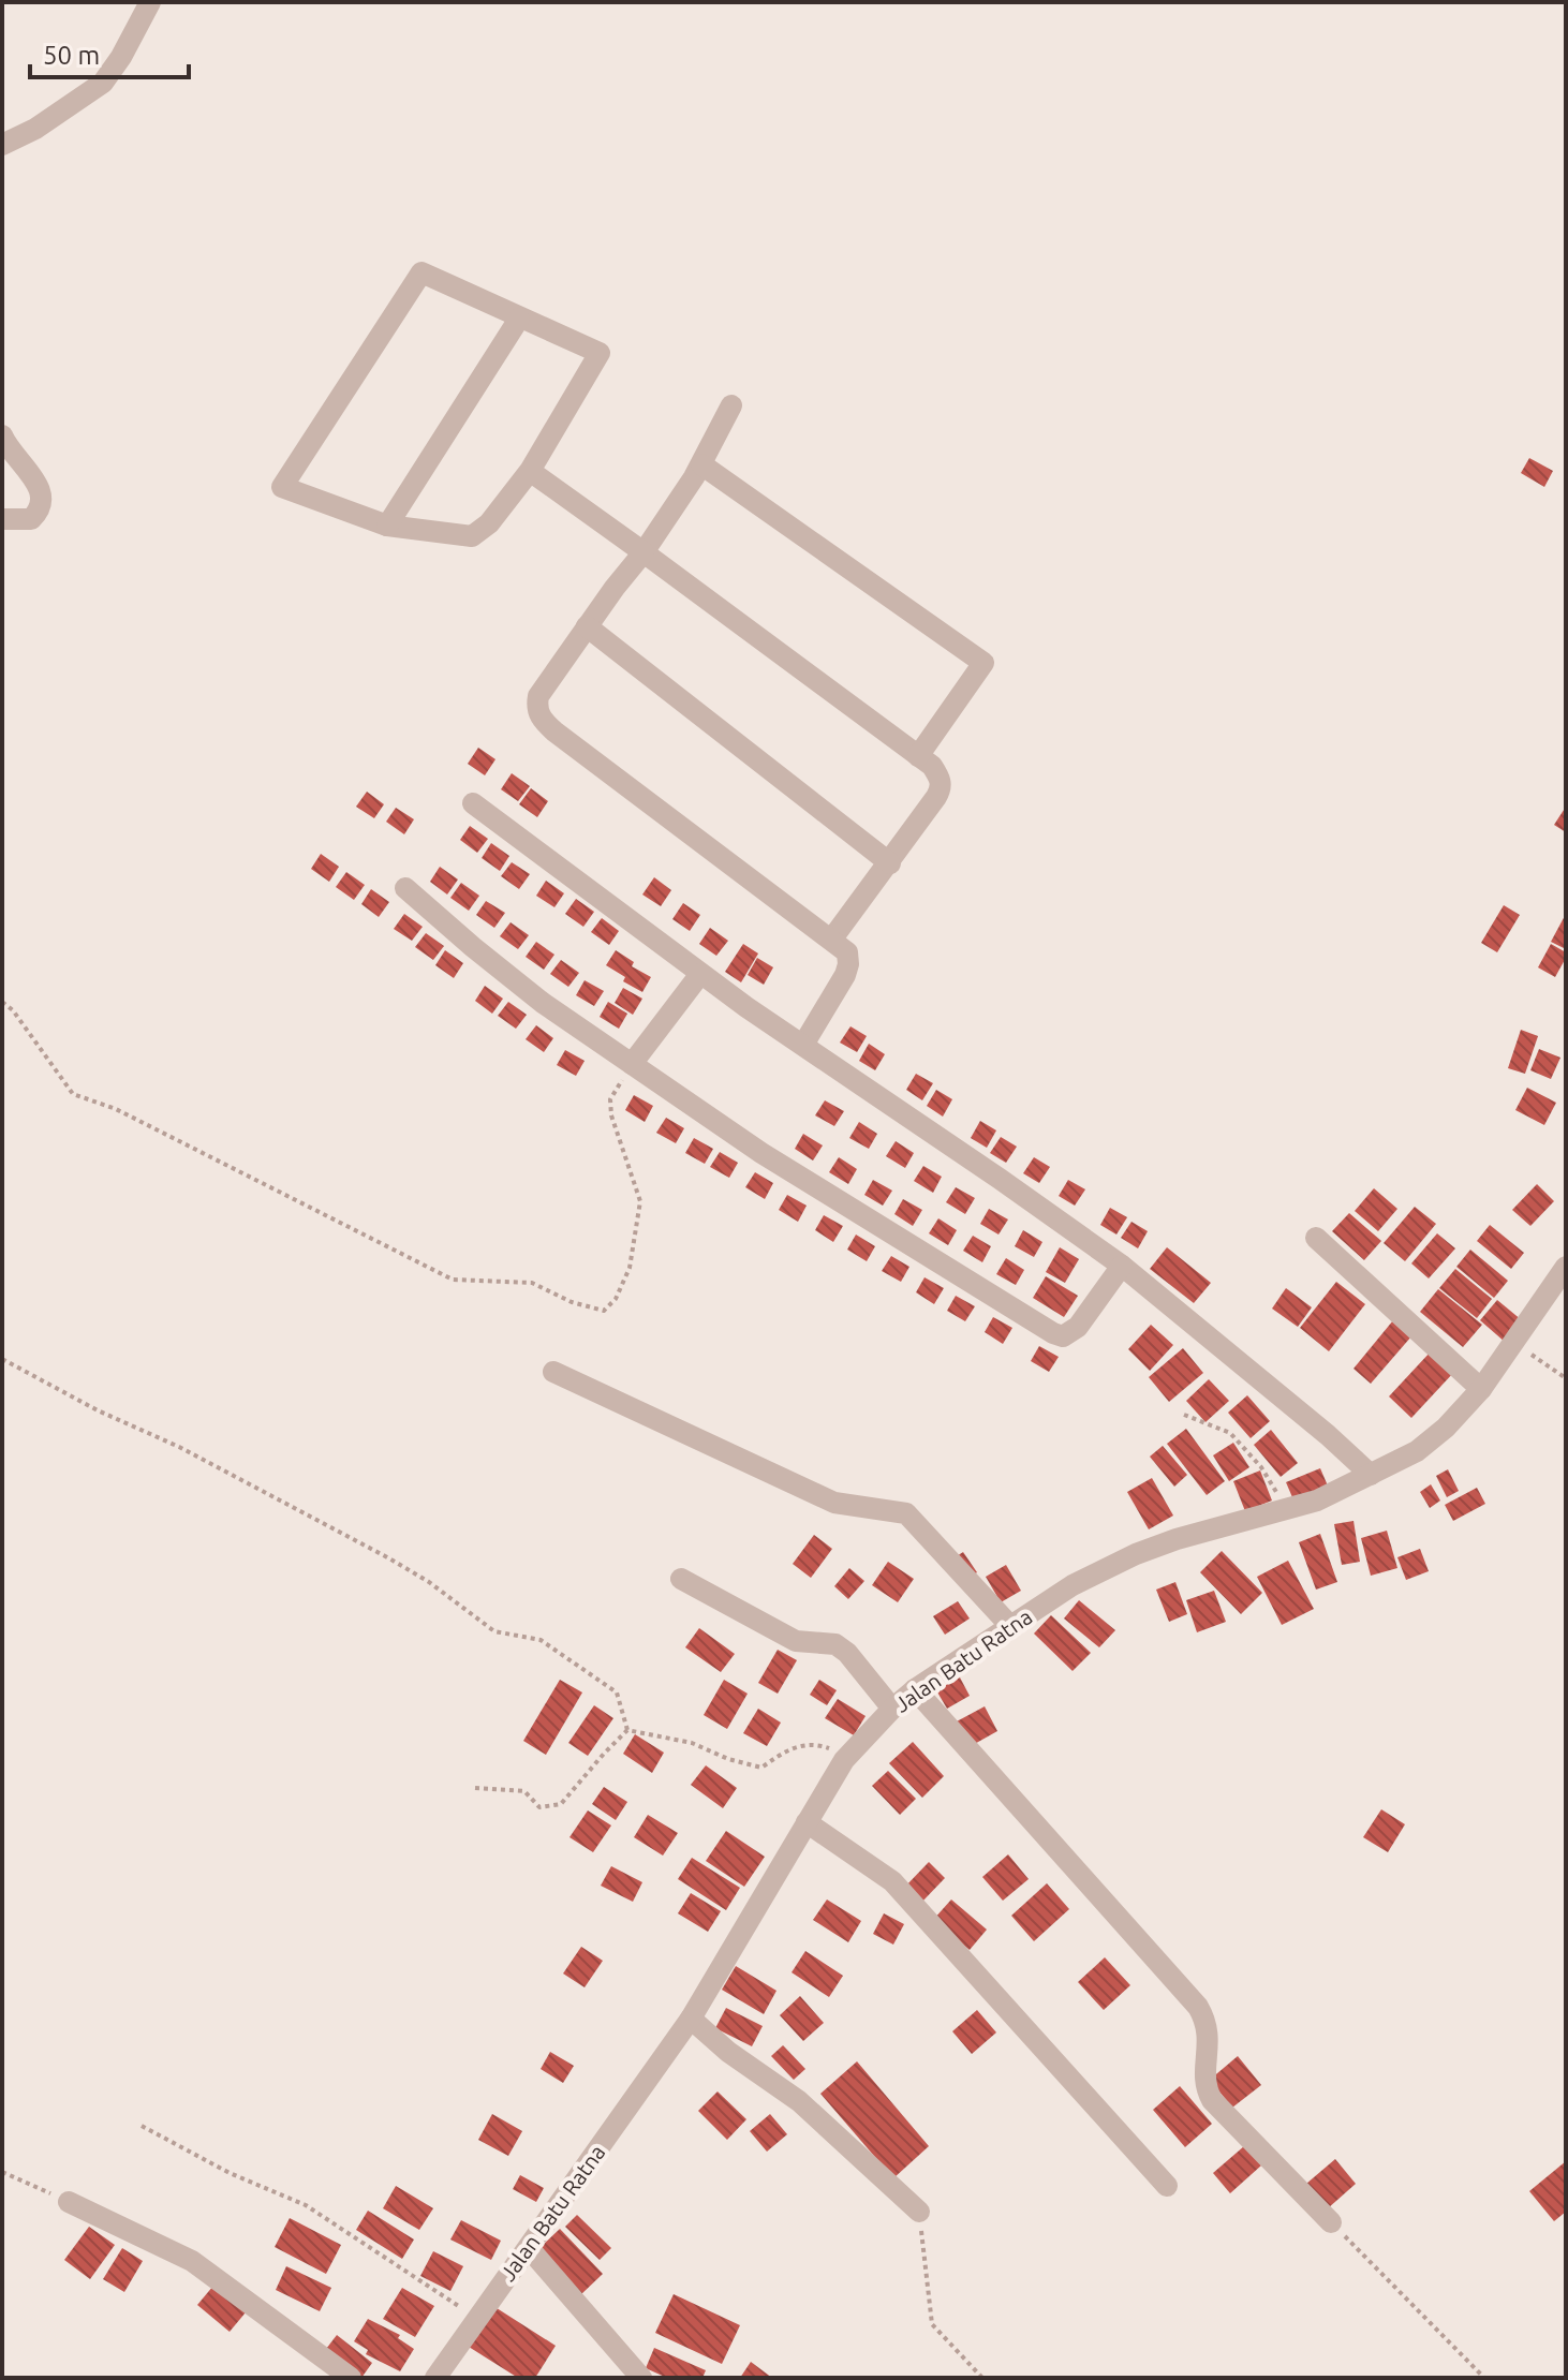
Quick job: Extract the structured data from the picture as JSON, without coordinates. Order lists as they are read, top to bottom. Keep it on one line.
{"streets":{"street":["Jalan Batu Ratna"]},"scale_bar":"50 m"}
